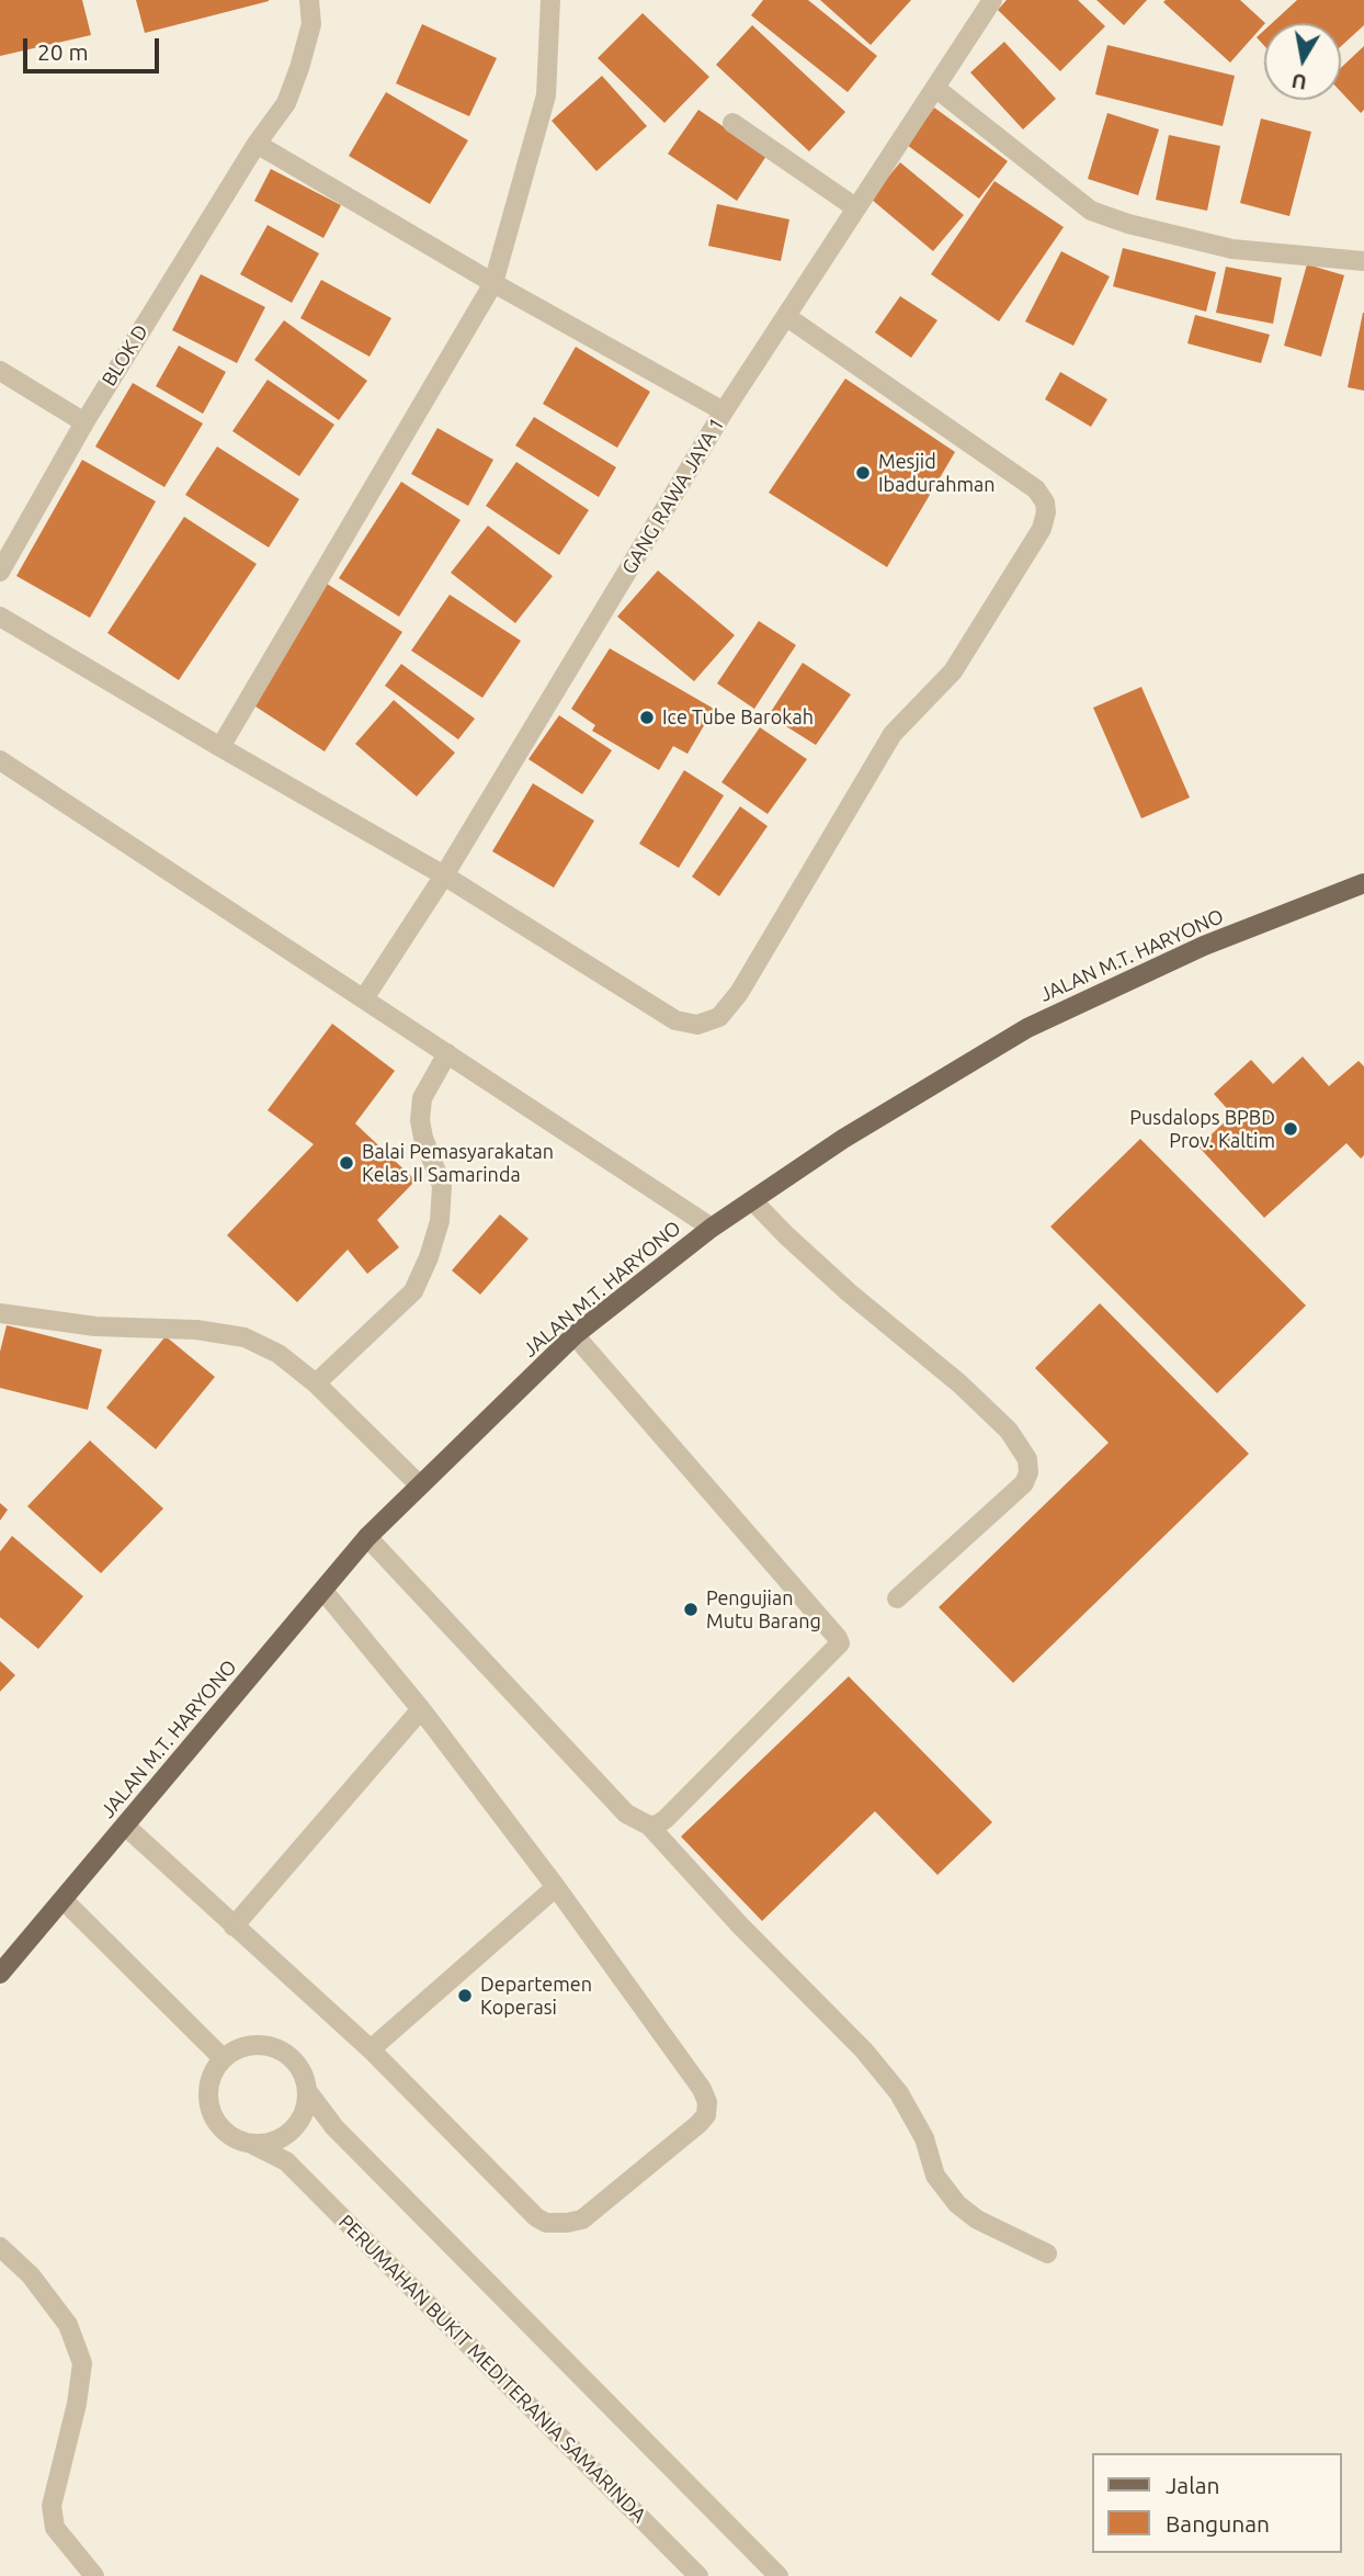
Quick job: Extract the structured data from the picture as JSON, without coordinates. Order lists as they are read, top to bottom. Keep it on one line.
{"streets":{"main road":["JALAN M.T. HARYONO"],"street":["BLOK D","GANG RAWA JAYA 1","PERUMAHAN BUKIT MEDITERANIA SAMARINDA"]},"places":["Mesjid Ibadurahman","Ice Tube Barokah","Pusdalops BPBD Prov. Kaltim","Balai Pemasyarakatan Kelas II Samarinda","Pengujian Mutu Barang","Departemen Koperasi"],"legend":["Jalan","Bangunan"],"scale_bar":"20 m","north":"bottom"}
